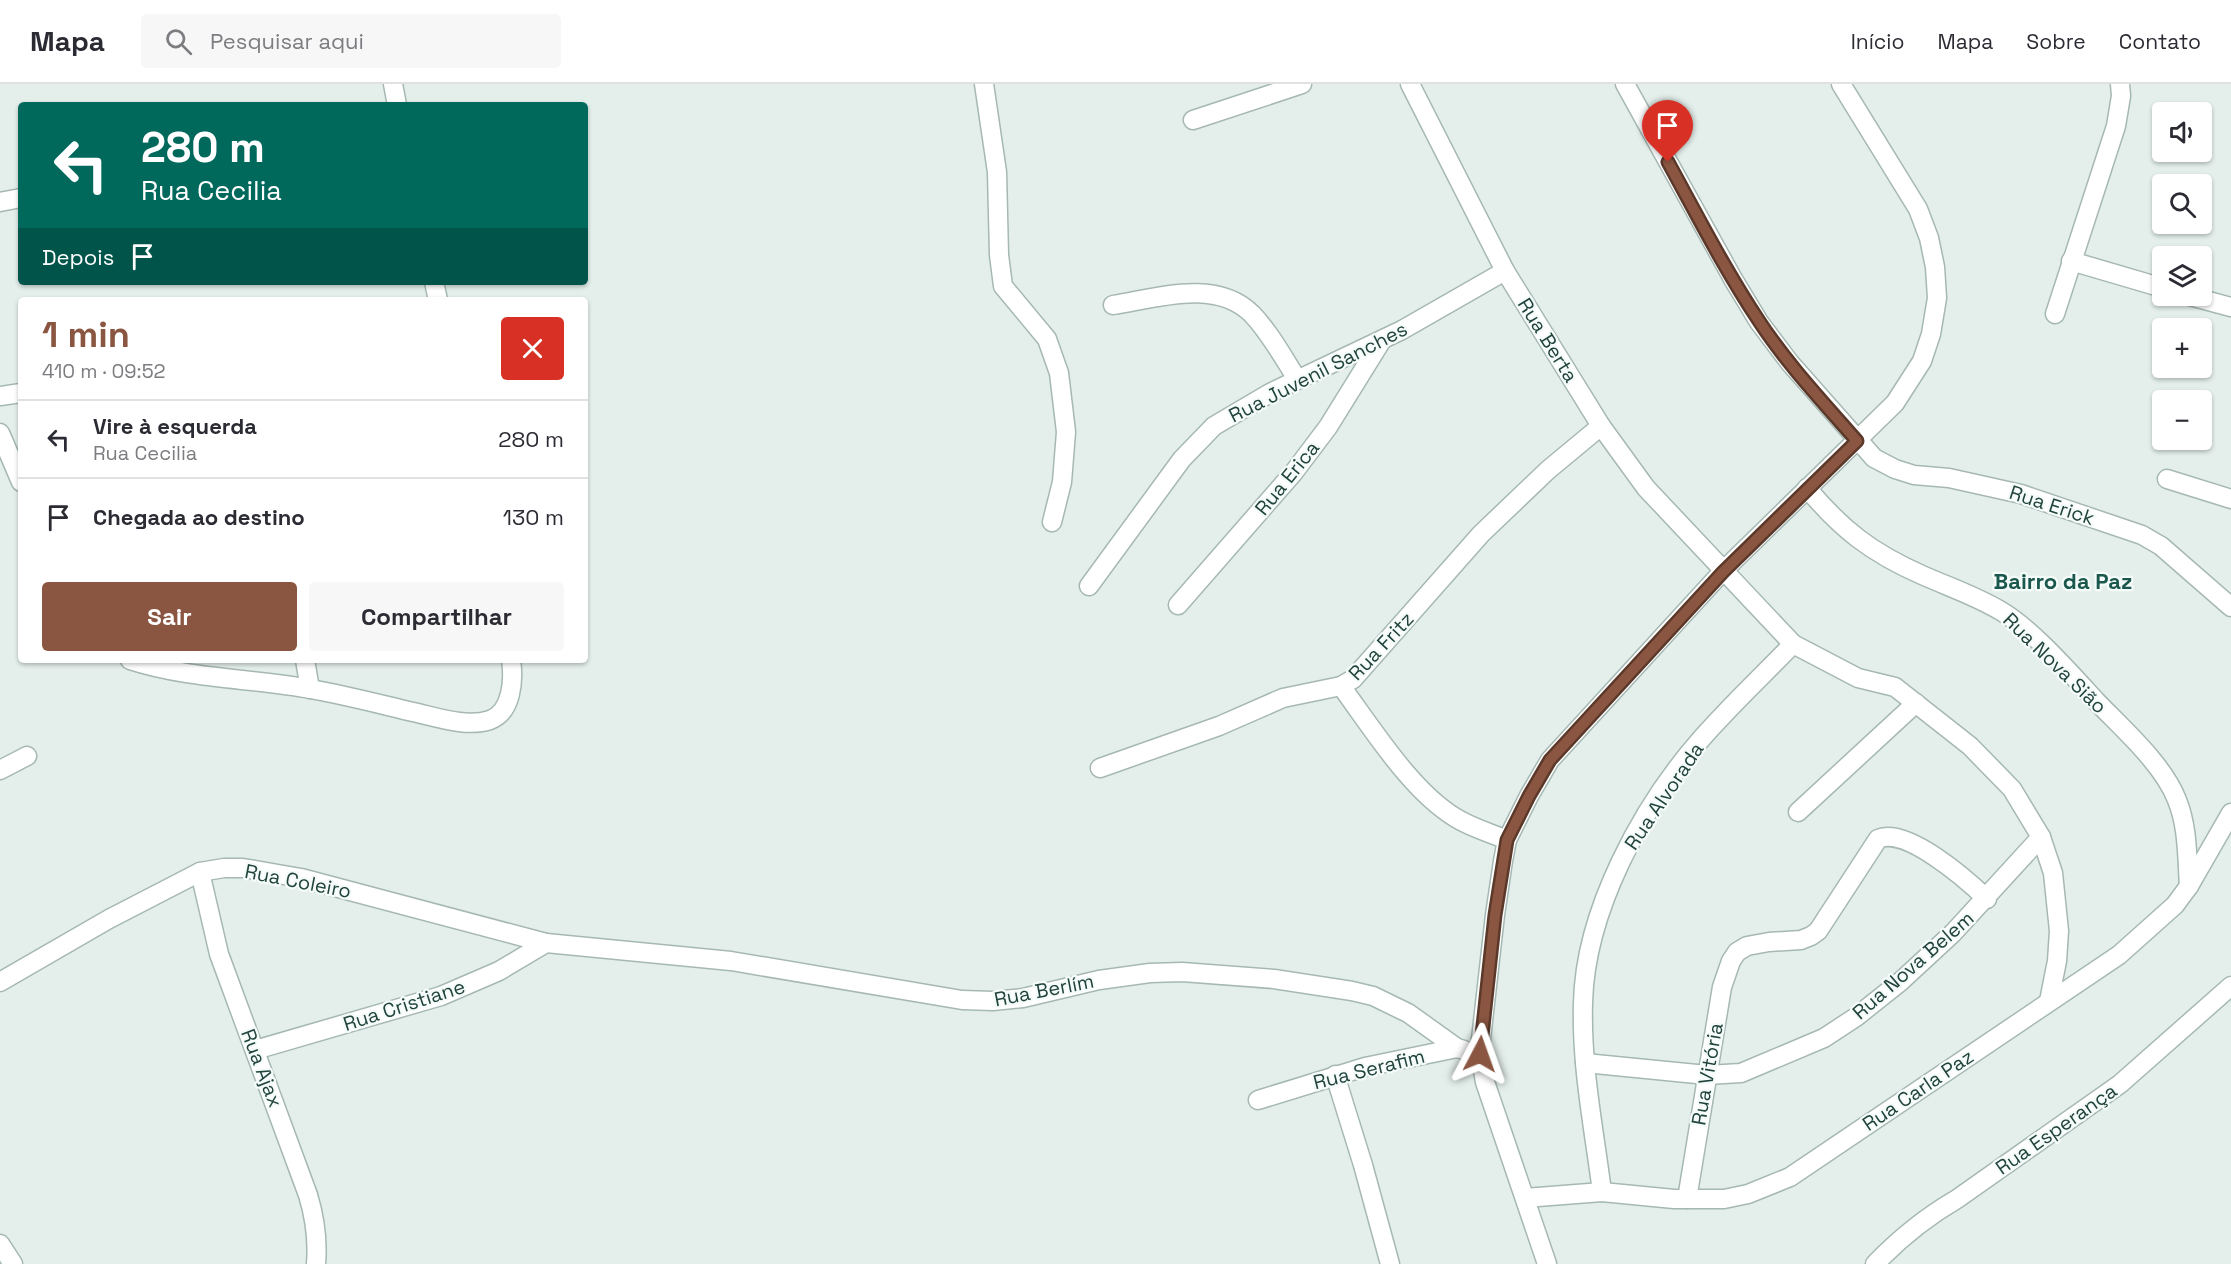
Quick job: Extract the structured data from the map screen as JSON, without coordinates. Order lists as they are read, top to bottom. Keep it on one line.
{"streets":{"street":["Rua Berta","Rua Juvenil Sanches","Rua Erica","Rua Erick","Rua Fritz","Rua Nova Sião","Rua Alvorada","Rua Coleiro","Rua Nova Belem","Rua Berlím","Rua Cristiane","Rua Ajax","Rua Serafim","Rua Vitória","Rua Carla Paz","Rua Esperança"]},"crossings":[["Rua Berta","Rua Juvenil Sanches"],["Rua Berta","Rua Fritz"],["Rua Berta","Rua Alvorada"],["Rua Berta","Rua Nova Belem"],["Rua Berta","Rua Carla Paz"],["Rua Juvenil Sanches","Rua Erica"],["Rua Nova Sião","Rua Carla Paz"],["Rua Alvorada","Rua Nova Belem"],["Rua Alvorada","Rua Carla Paz"],["Rua Coleiro","Rua Berlím"],["Rua Coleiro","Rua Cristiane"],["Rua Coleiro","Rua Ajax"],["Rua Nova Belem","Rua Vitória"],["Rua Berlím","Rua Cristiane"],["Rua Berlím","Rua Serafim"],["Rua Cristiane","Rua Ajax"],["Rua Vitória","Rua Carla Paz"]],"districts":["Bairro da Paz"],"page":{"header":"Mapa","search":"Pesquisar aqui","nav":["Início","Mapa","Sobre","Contato"],"map_buttons":["+","−"],"turn":["280 m","Rua Cecilia"],"then":"Depois","heading":["1 min","410 m · 09:52"],"list":[{"name":"Vire à esquerda","note":"Rua Cecilia","value":"280 m"},{"name":"Chegada ao destino","value":"130 m"}],"buttons":["Sair","Compartilhar"]}}
